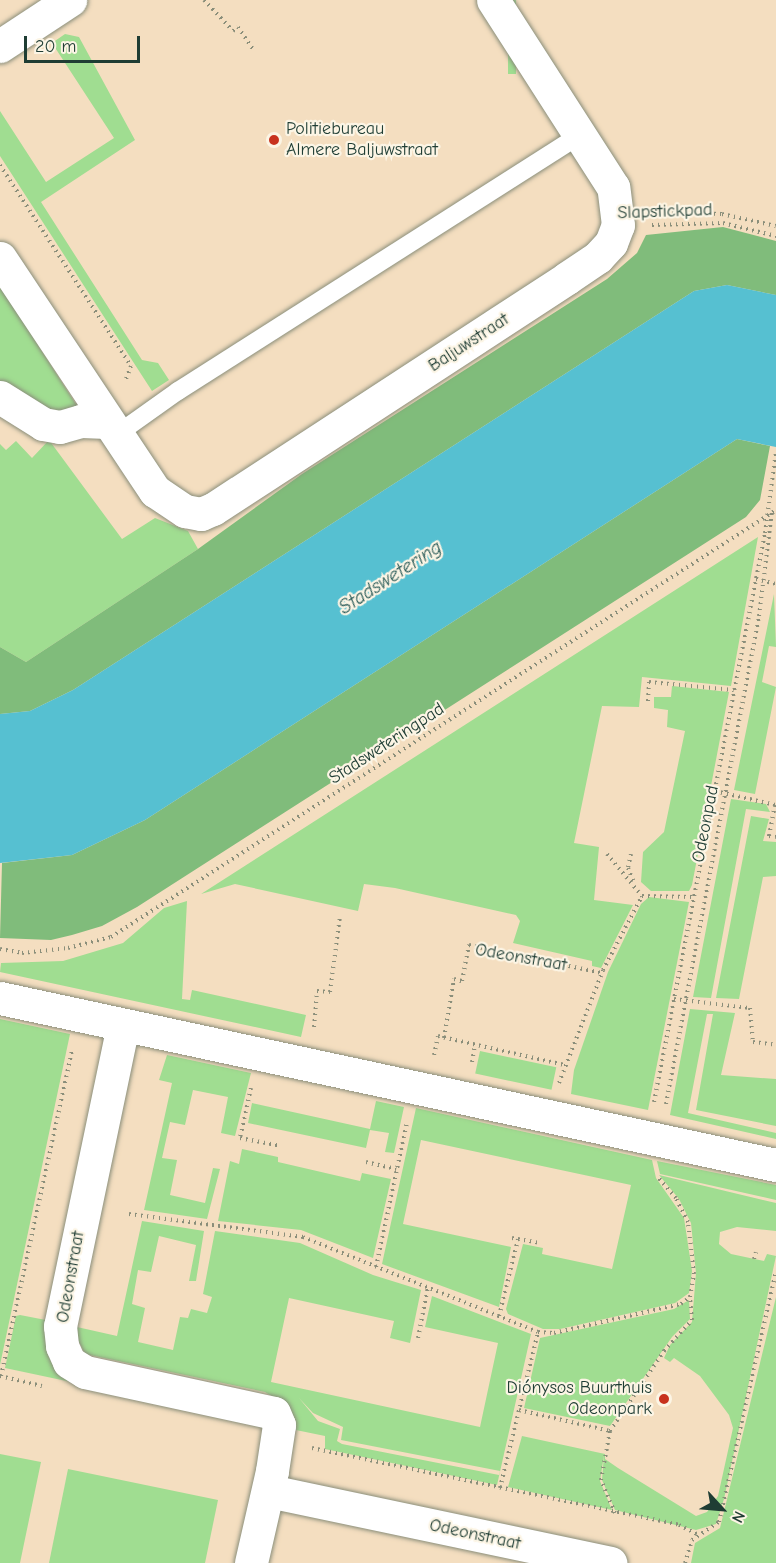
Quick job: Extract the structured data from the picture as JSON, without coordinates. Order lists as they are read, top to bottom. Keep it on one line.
{"streets":{"street":["Baljuwstraat","Odeonstraat"],"path":["Slapstickpad","Stadsweteringpad","Odeonpad"]},"crossings":[["Slapstickpad","Baljuwstraat"],["Stadsweteringpad","Odeonpad"]],"water":["Stadswetering"],"places":["Politiebureau Almere Baljuwstraat","Diónysos Buurthuis Odeonpark"],"scale_bar":"20 m","north":"bottom right"}
